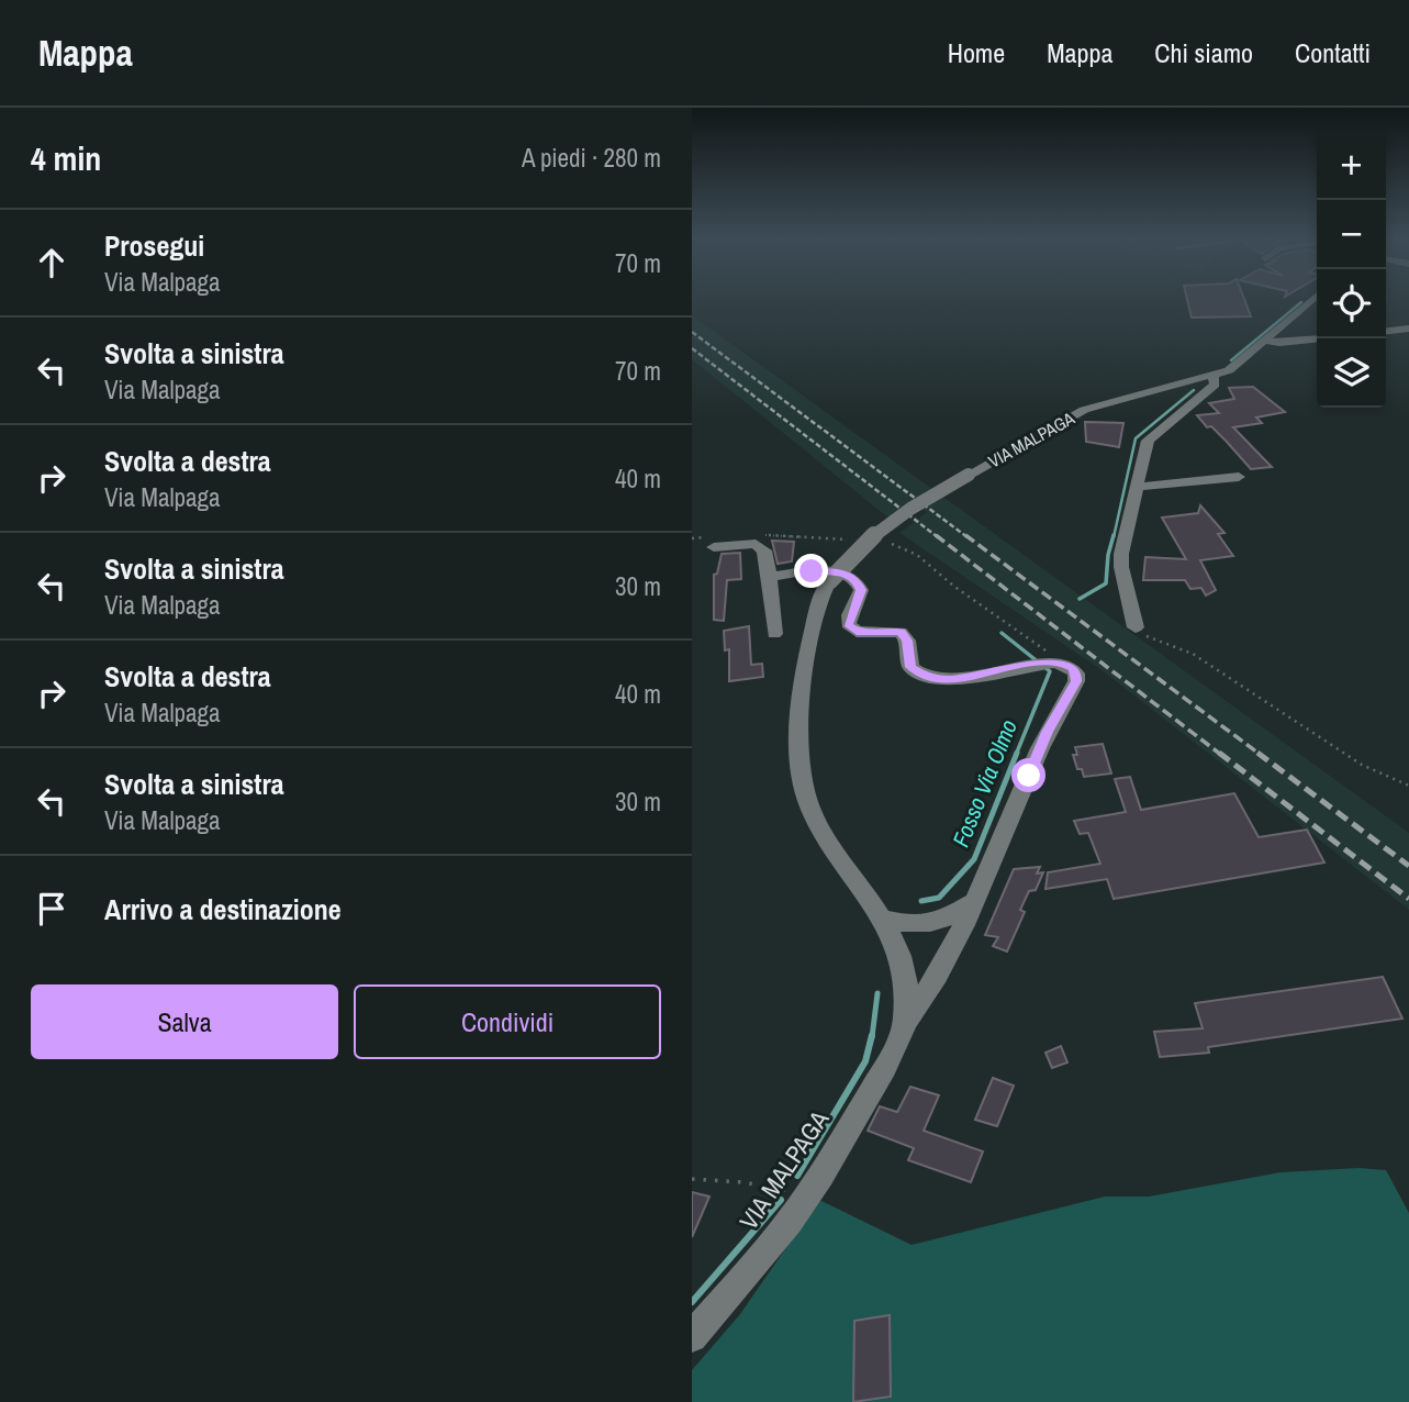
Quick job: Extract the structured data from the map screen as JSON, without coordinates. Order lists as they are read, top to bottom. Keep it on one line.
{"streets":{"street":["VIA MALPAGA"]},"water":["Fosso Via Olmo"],"page":{"header":"Mappa","nav":["Home","Mappa","Chi siamo","Contatti"],"heading":["4 min","A piedi · 280 m"],"map_buttons":["+","−"],"list":[["Prosegui","Via Malpaga","70 m"],["Svolta a sinistra","Via Malpaga","70 m"],["Svolta a destra","Via Malpaga","40 m"],["Svolta a sinistra","Via Malpaga","30 m"],["Svolta a destra","Via Malpaga","40 m"],["Svolta a sinistra","Via Malpaga","30 m"],"Arrivo a destinazione"],"buttons":["Salva","Condividi"]}}
